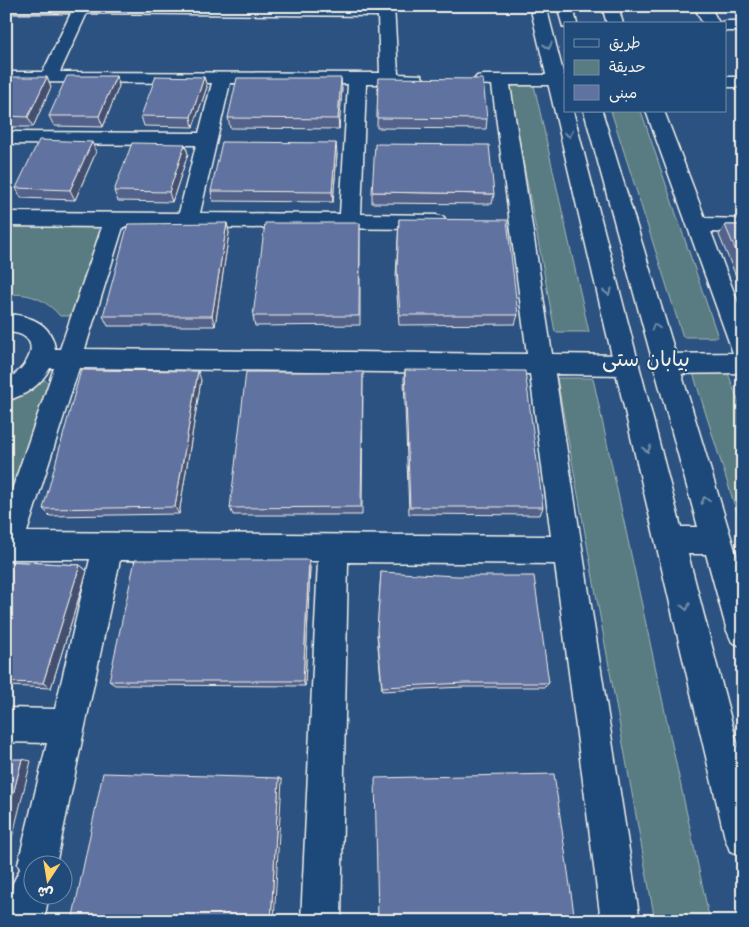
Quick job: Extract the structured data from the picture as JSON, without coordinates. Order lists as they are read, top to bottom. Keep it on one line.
{"districts":["بیابان ستی"],"legend":["طريق","حديقة","مبنى"],"north":"bottom"}
